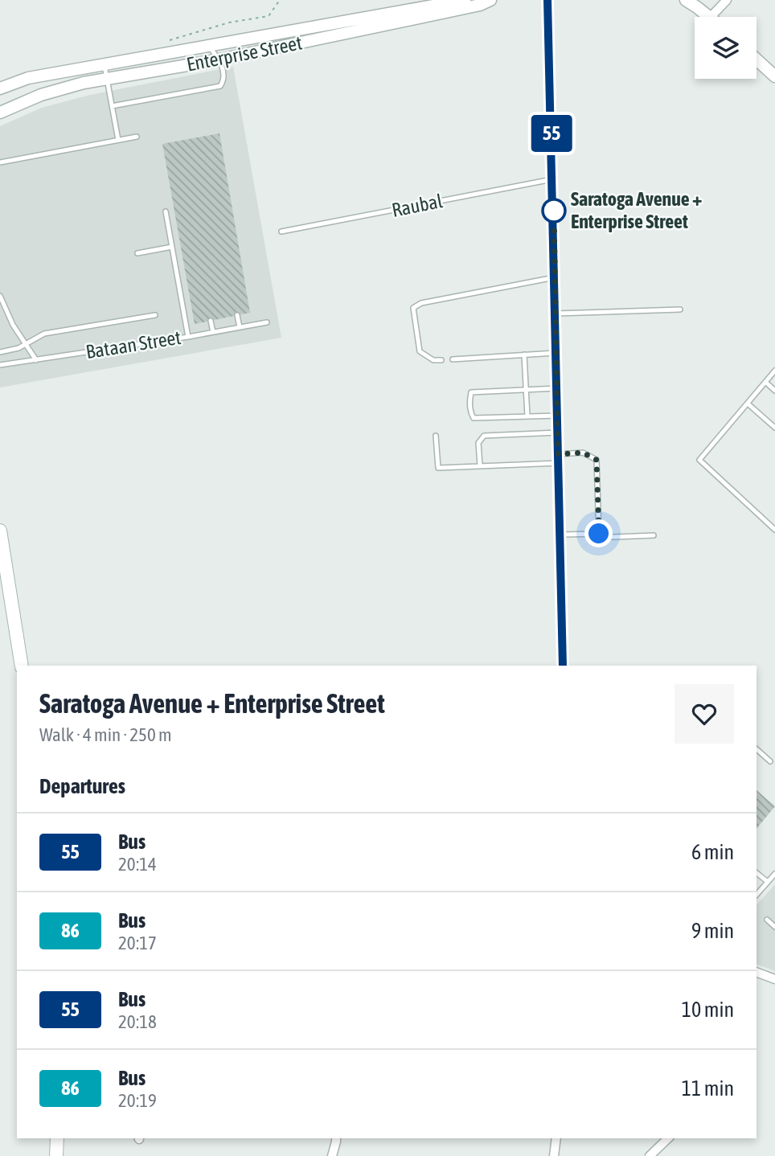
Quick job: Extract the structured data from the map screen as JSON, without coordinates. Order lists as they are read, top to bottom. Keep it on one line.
{"streets":{"street":["Enterprise Street"],"lane":["Raubal","Bataan Street"]},"places":["Saratoga Avenue + Enterprise Street"],"lines":["bus line 55"],"page":{"on_map":"55","heading":[["Saratoga Avenue + Enterprise Street","Walk · 4 min · 250 m"],"Departures"],"list":[{"mark":"55","name":"Bus","note":"20:14","value":"6 min"},{"mark":"86","name":"Bus","note":"20:17","value":"9 min"},{"mark":"55","name":"Bus","note":"20:18","value":"10 min"},{"mark":"86","name":"Bus","note":"20:19","value":"11 min"}]}}
